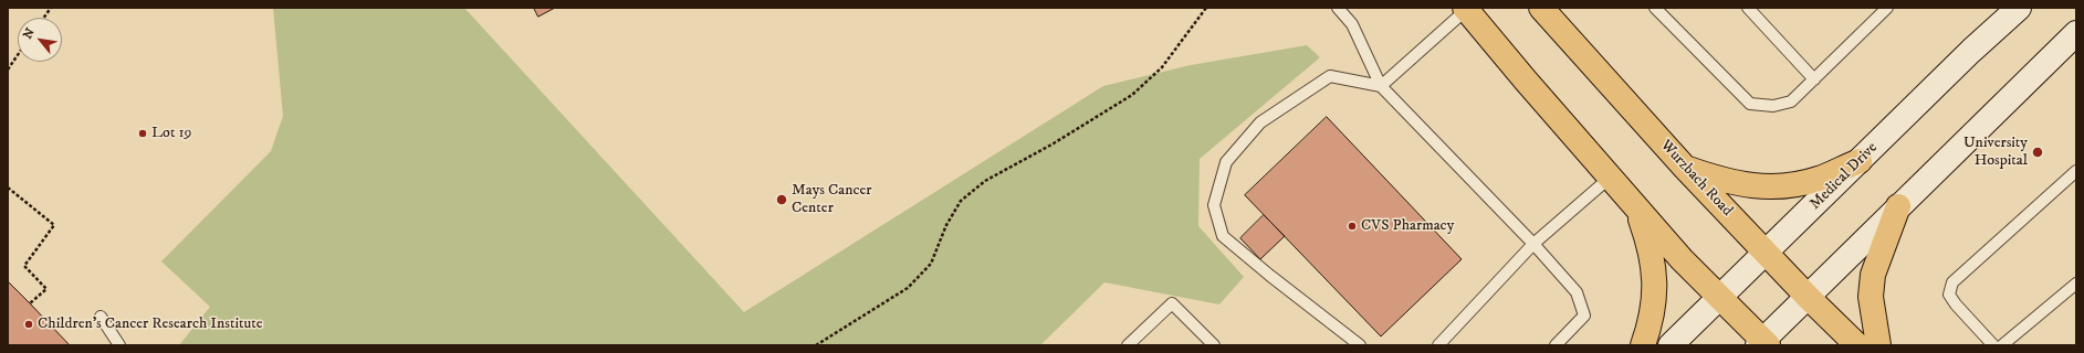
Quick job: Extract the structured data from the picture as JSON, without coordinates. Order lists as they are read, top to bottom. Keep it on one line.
{"streets":{"main road":["Wurzbach Road"],"street":["Medical Drive"]},"crossings":[["Medical Drive","Wurzbach Road"]],"places":["Lot 19","University Hospital","Mays Cancer Center","CVS Pharmacy","Children's Cancer Research Institute"],"north":"top left"}
